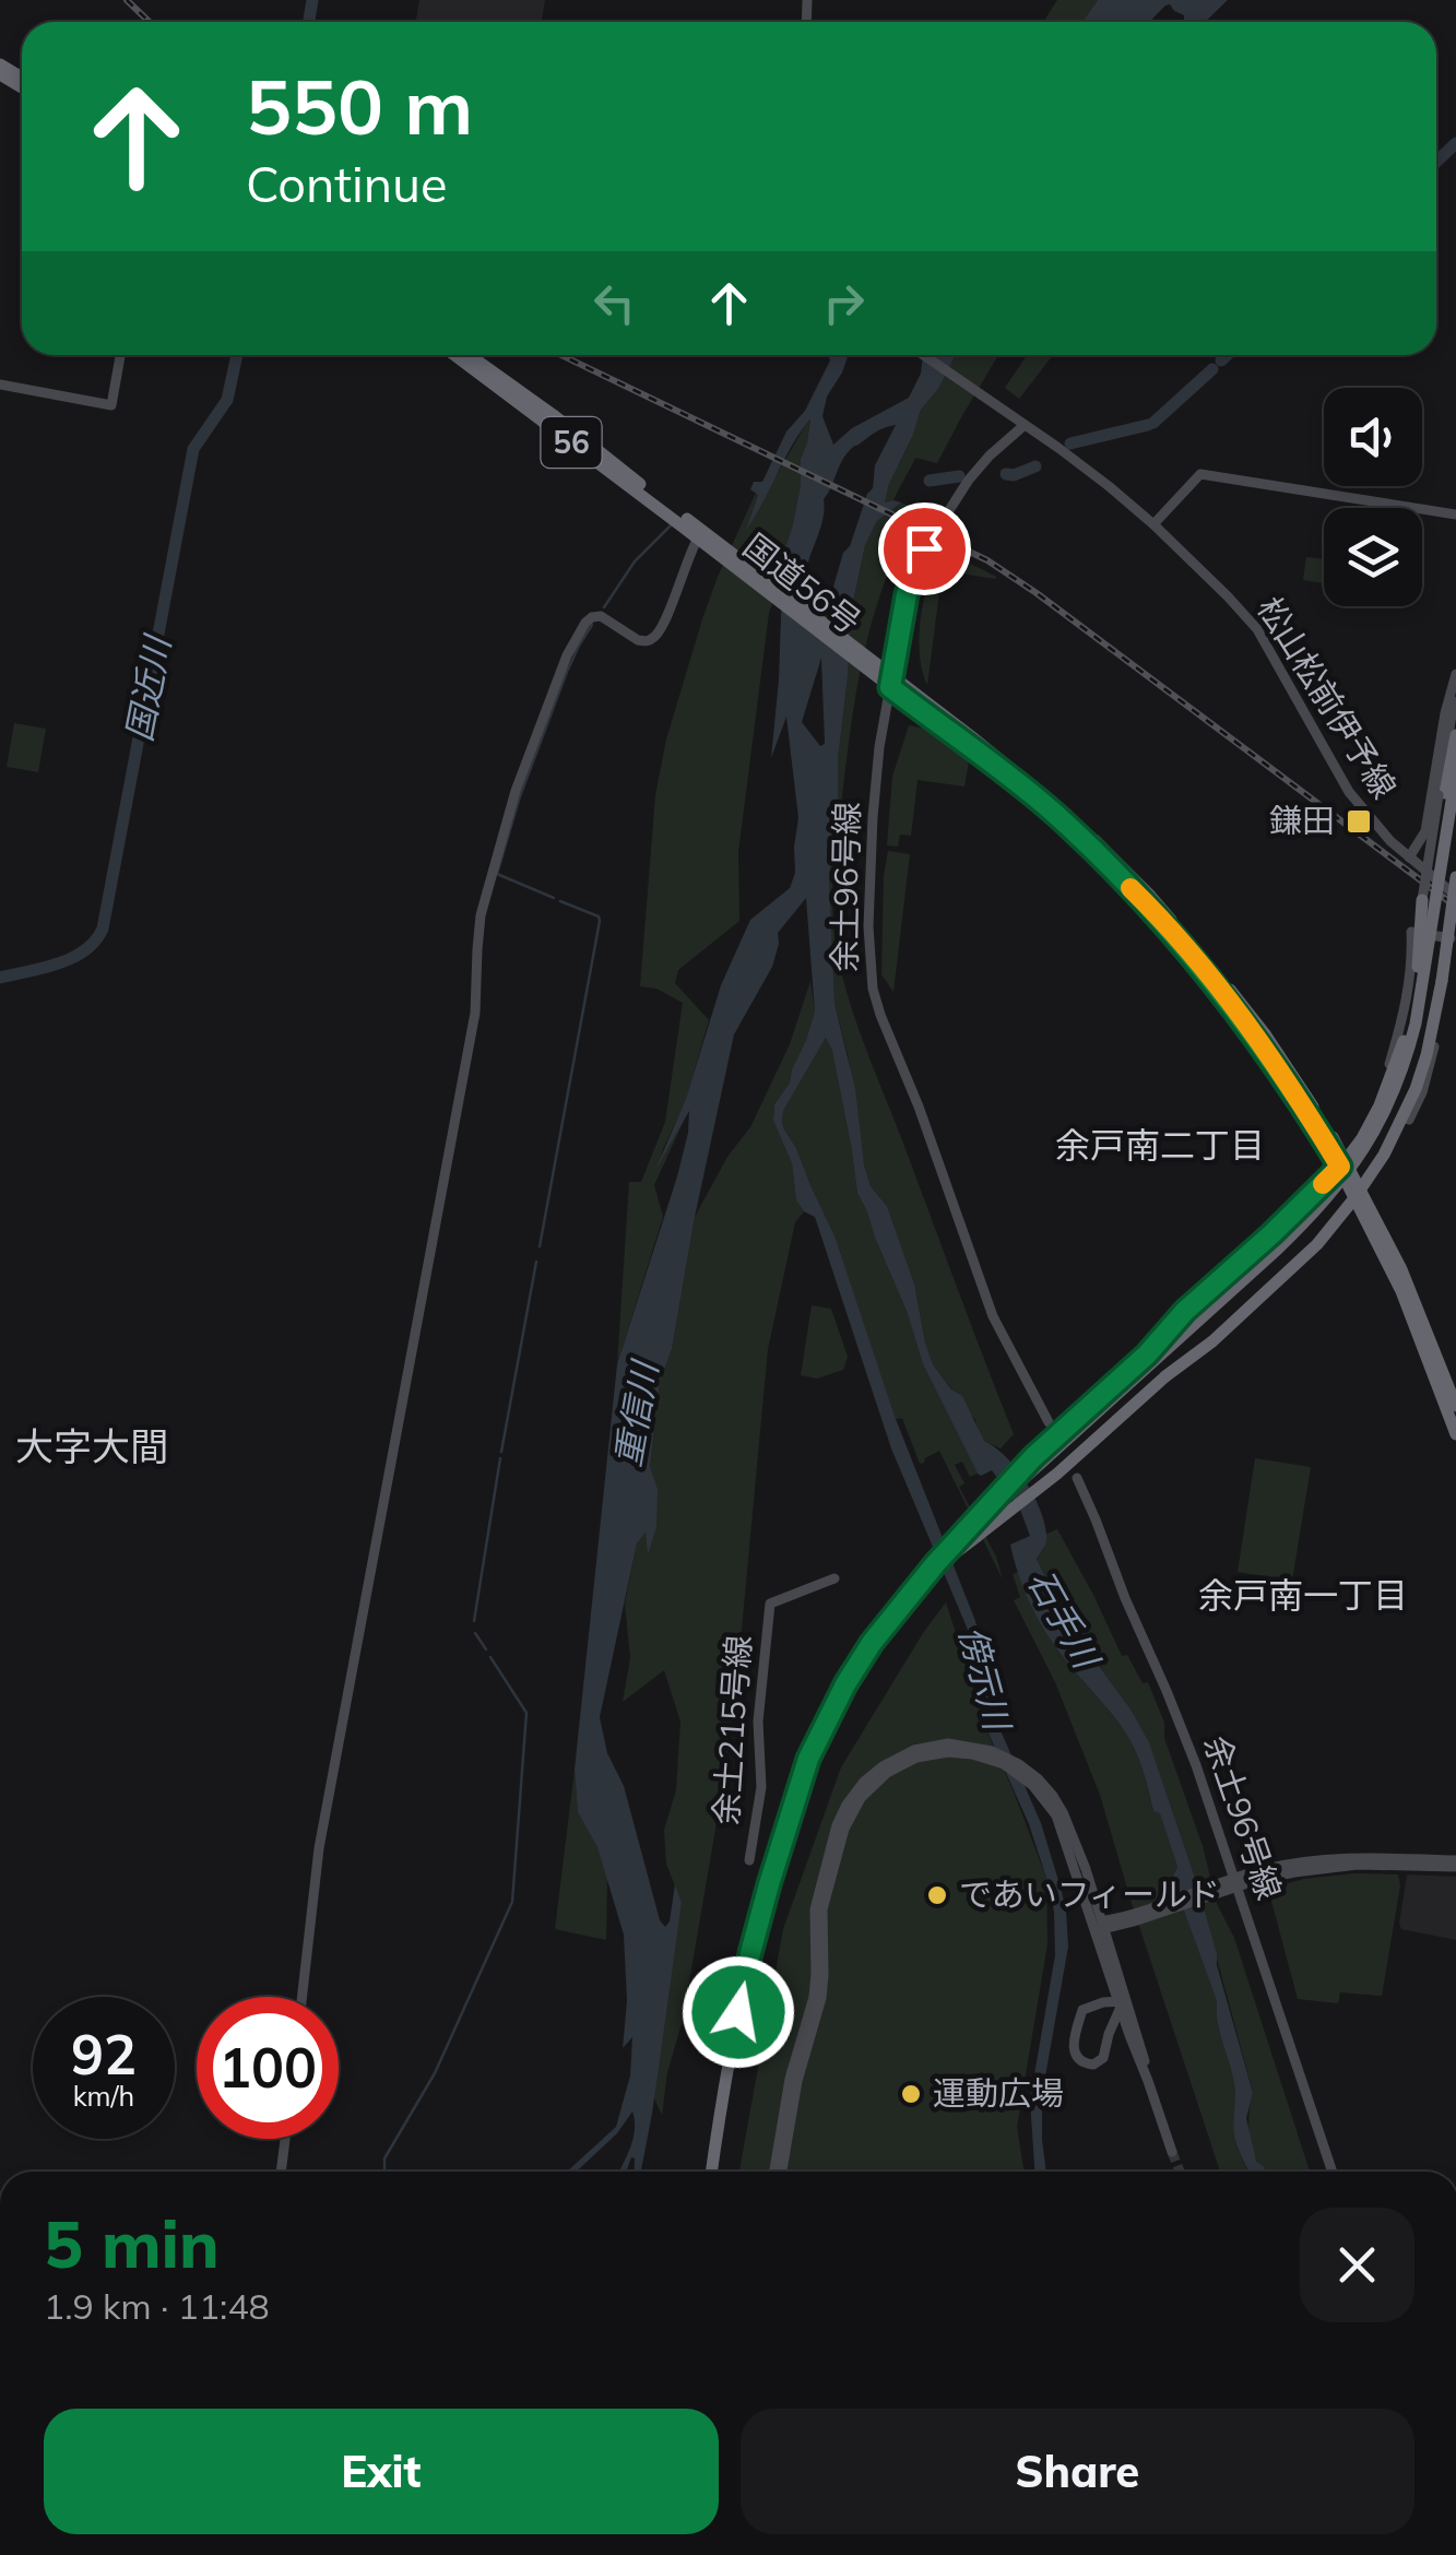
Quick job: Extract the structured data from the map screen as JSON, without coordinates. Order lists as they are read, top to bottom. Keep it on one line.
{"streets":{"highway":["56","国道56号"],"street":["松山松前伊予線","余土96号線","余土215号線"]},"crossings":[["国道56号","余土96号線"],["松山松前伊予線","余土96号線"]],"districts":["余戸南二丁目","大字大間","余戸南一丁目"],"water":["国近川","重信川","石手川","傍示川"],"places":{"transit":["鎌田"],"other":["であいフィールド","運動広場"]},"page":{"turn":["550 m","Continue"],"speed":"92 km/h","limit":"100","heading":["5 min","1.9 km · 11:48"],"buttons":["Exit","Share"]}}
